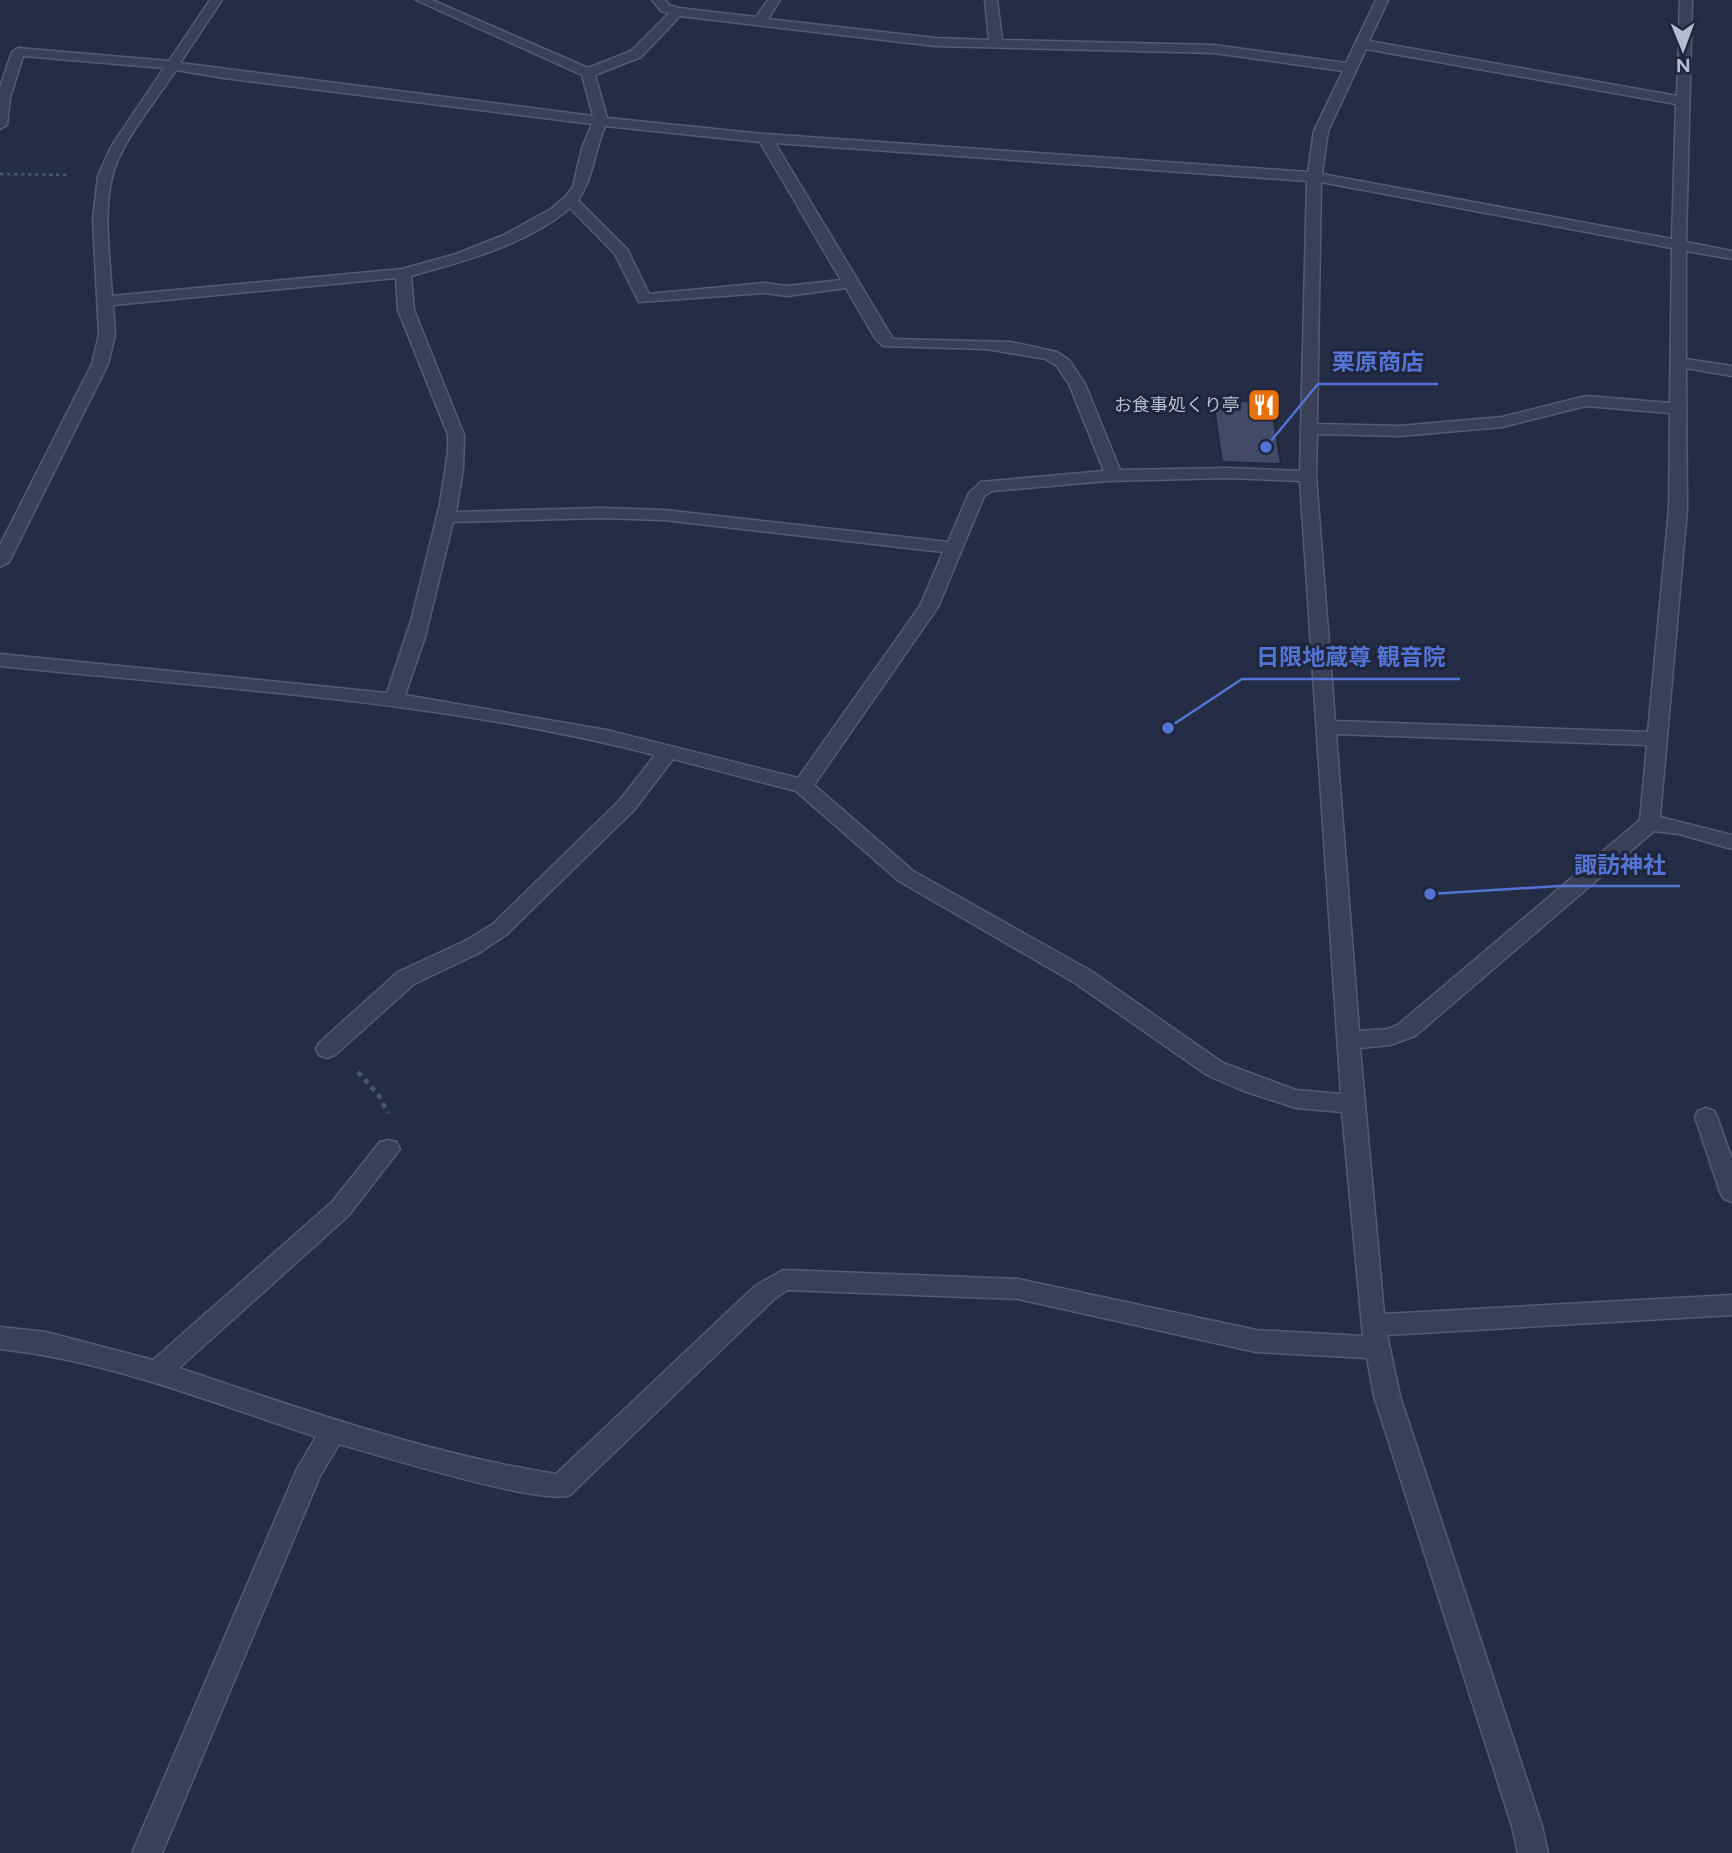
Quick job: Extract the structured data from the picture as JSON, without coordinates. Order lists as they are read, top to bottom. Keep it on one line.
{"places":{"restaurant":["お食事処くり亭"],"other":["栗原商店","日限地蔵尊 観音院","諏訪神社"]},"north":"bottom"}
